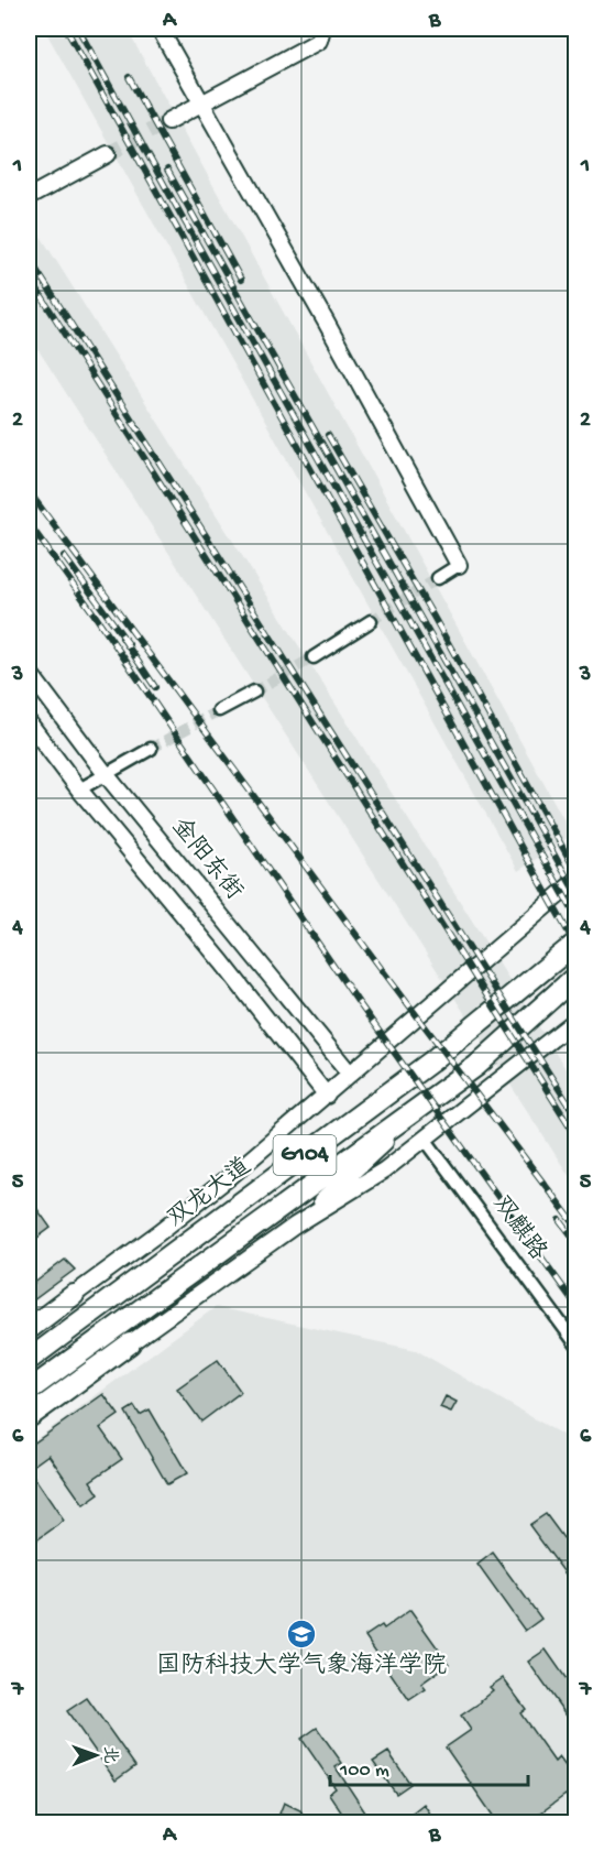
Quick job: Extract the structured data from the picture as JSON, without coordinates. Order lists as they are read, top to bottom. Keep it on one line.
{"streets":{"highway":["G104","双龙大道"],"street":["金阳东街","双麒路"]},"places":{"school or university":["国防科技大学气象海洋学院"]},"scale_bar":"100 m","north":"right","grid":{"columns":["A","B"],"rows":["1","2","3","4","5","6","7"]}}
